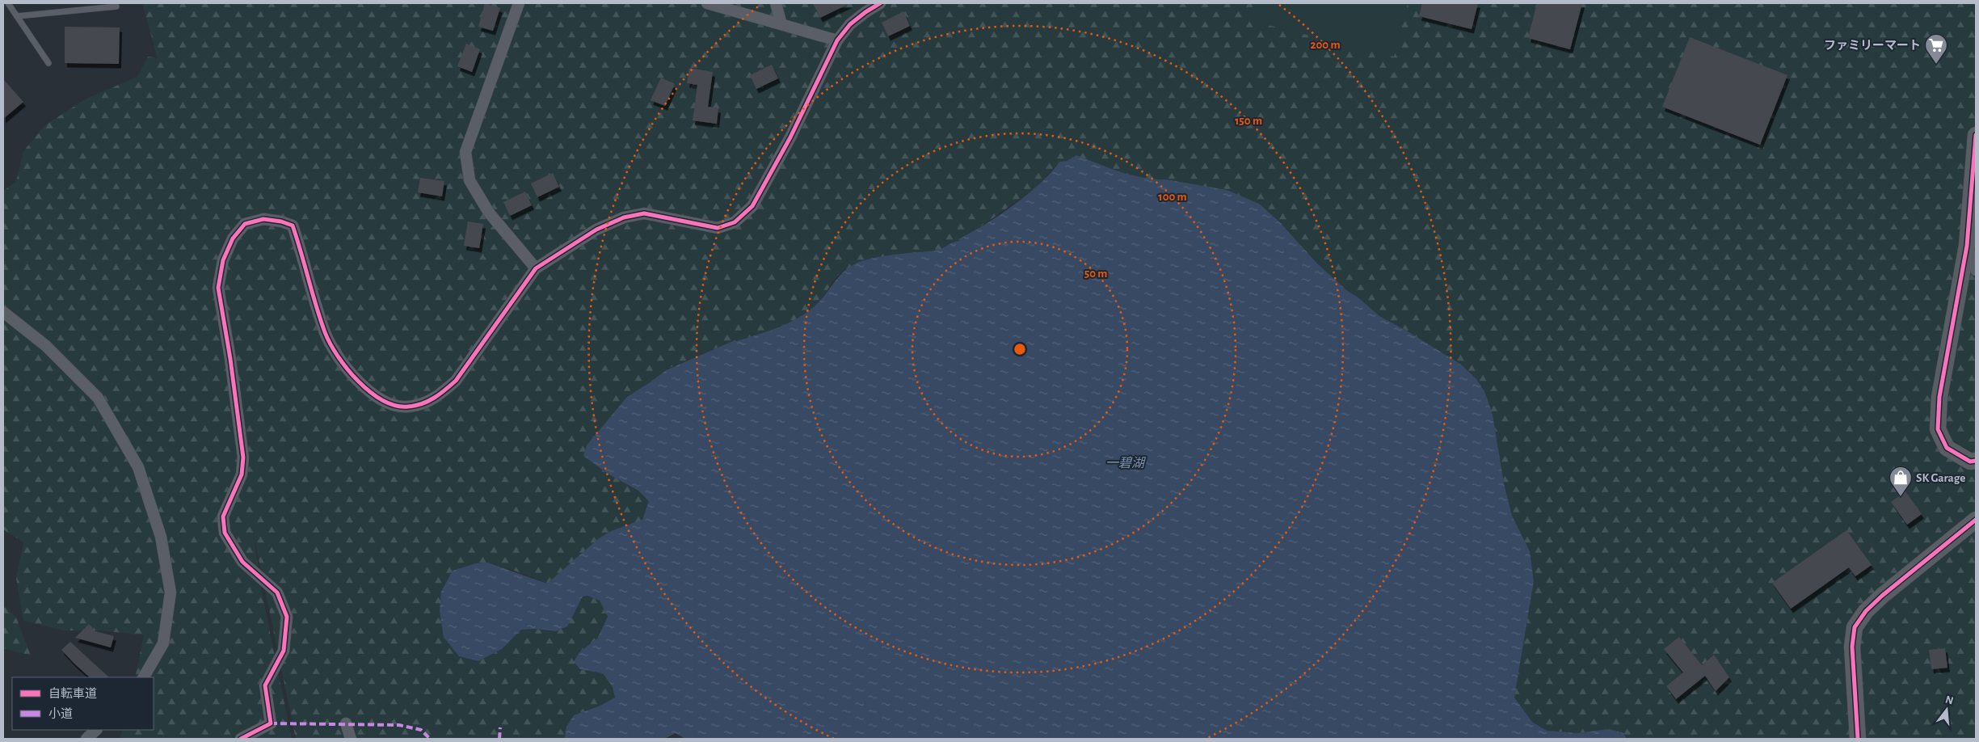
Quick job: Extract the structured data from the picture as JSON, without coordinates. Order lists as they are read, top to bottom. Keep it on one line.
{"water":["一碧湖"],"places":{"supermarket":["ファミリーマート"],"shop":["SK Garage"]},"legend":["自転車道","小道"],"north":"top","rings":["200 m","150 m","100 m","50 m"]}
